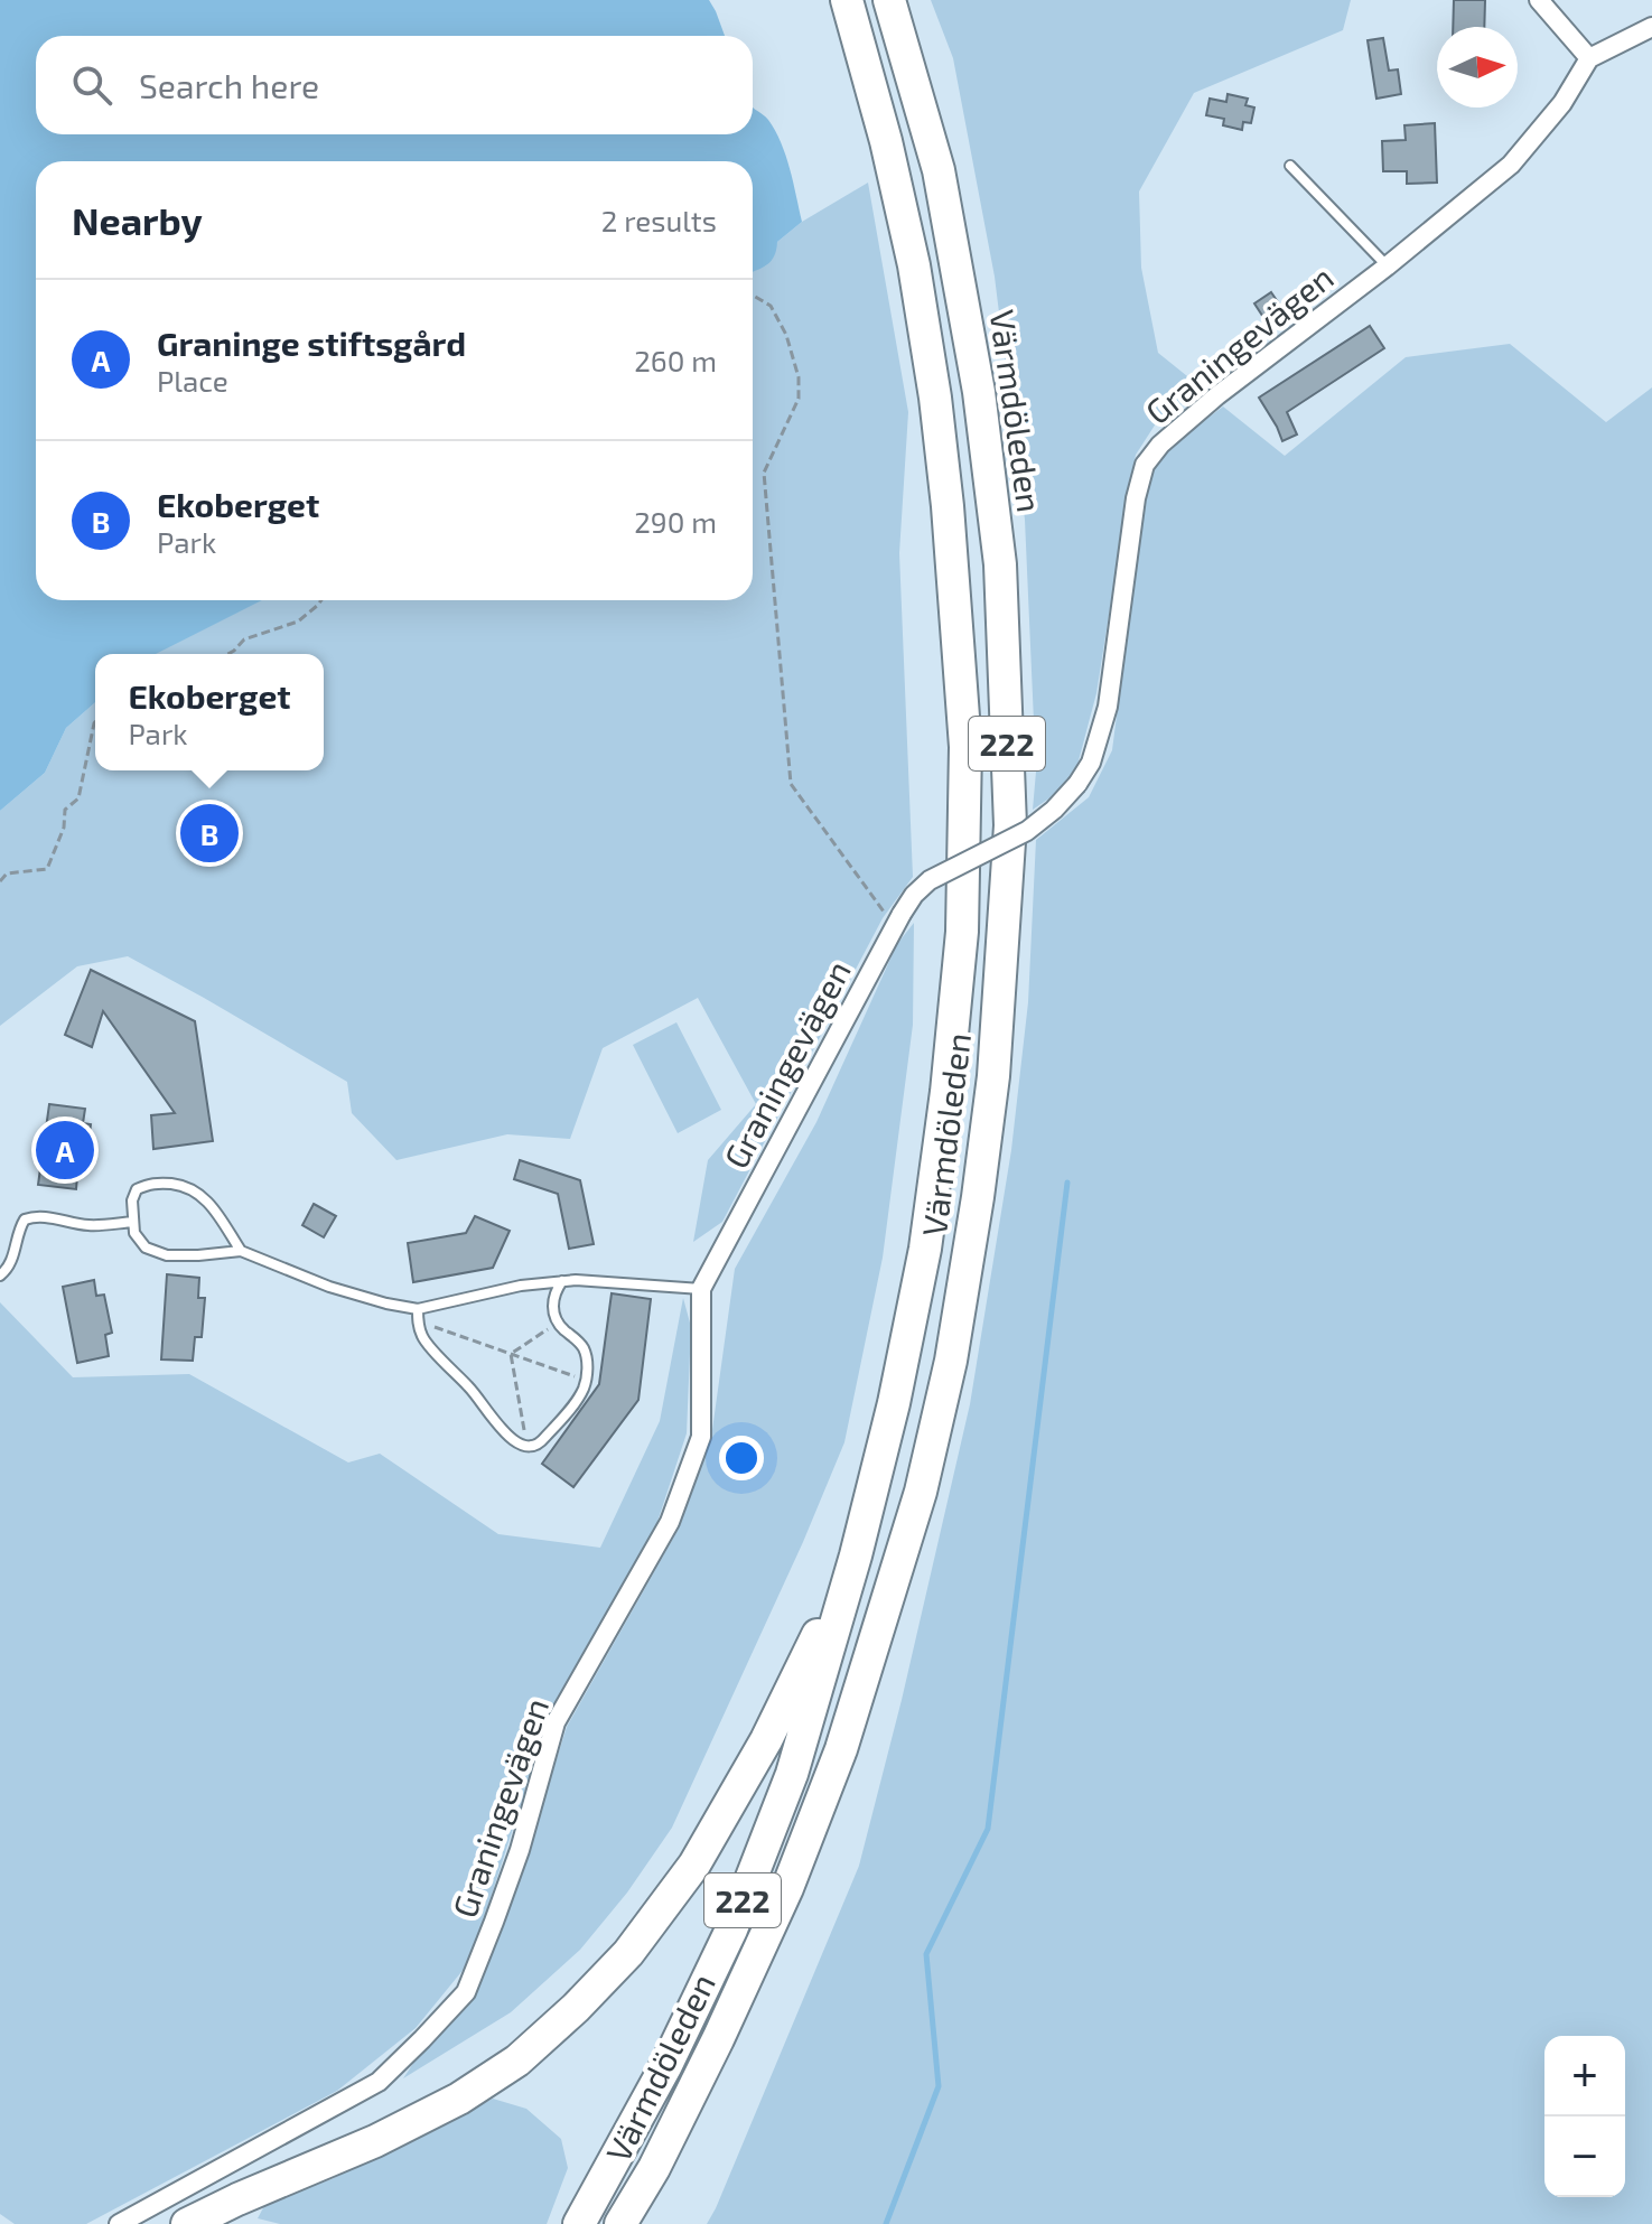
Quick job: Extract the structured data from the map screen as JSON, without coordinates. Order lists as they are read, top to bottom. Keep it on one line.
{"streets":{"highway":["Värmdöleden","222"],"street":["Graningevägen"]},"north":"right","page":{"search":"Search here","heading":["Nearby","2 results"],"list":[{"mark":"A","name":"Graninge stiftsgård","note":"Place","value":"260 m"},{"mark":"B","name":"Ekoberget","note":"Park","value":"290 m"}],"popup":["Ekoberget","Park"],"pins":["B","A"],"map_buttons":["+","−"]}}
